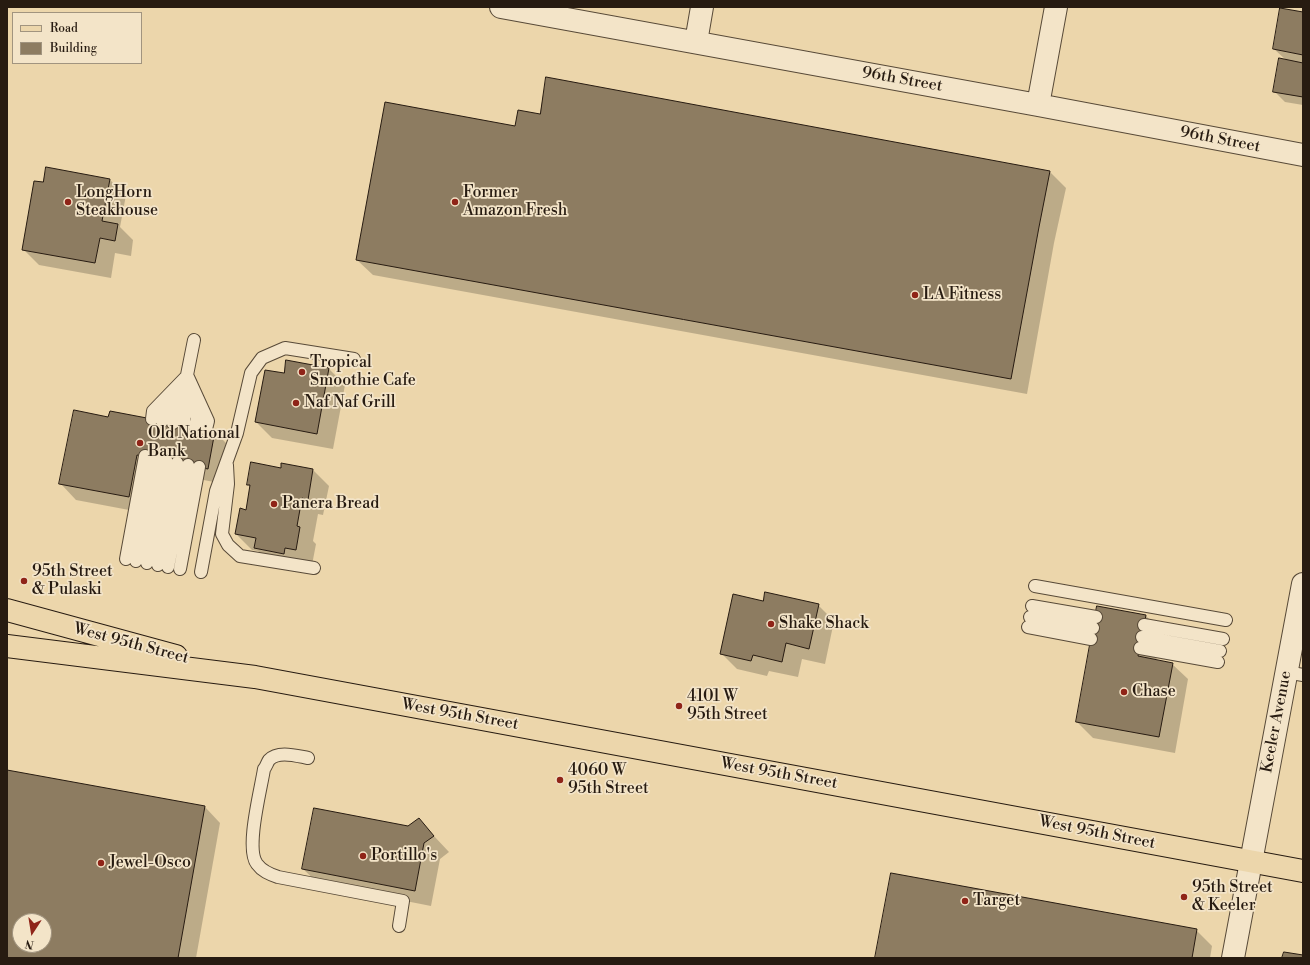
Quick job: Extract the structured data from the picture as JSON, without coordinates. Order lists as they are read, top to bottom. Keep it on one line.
{"streets":{"main road":["West 95th Street"],"street":["96th Street","Keeler Avenue"]},"crossings":[["West 95th Street","Keeler Avenue"]],"places":["LongHorn Steakhouse","Former Amazon Fresh","LA Fitness","Tropical Smoothie Cafe","Naf Naf Grill","Old National Bank","Panera Bread","95th Street & Pulaski","Shake Shack","Chase","4101 W 95th Street","4060 W 95th Street","Portillo's","Jewel-Osco","95th Street & Keeler","Target"],"legend":["Road","Building"],"north":"bottom"}
